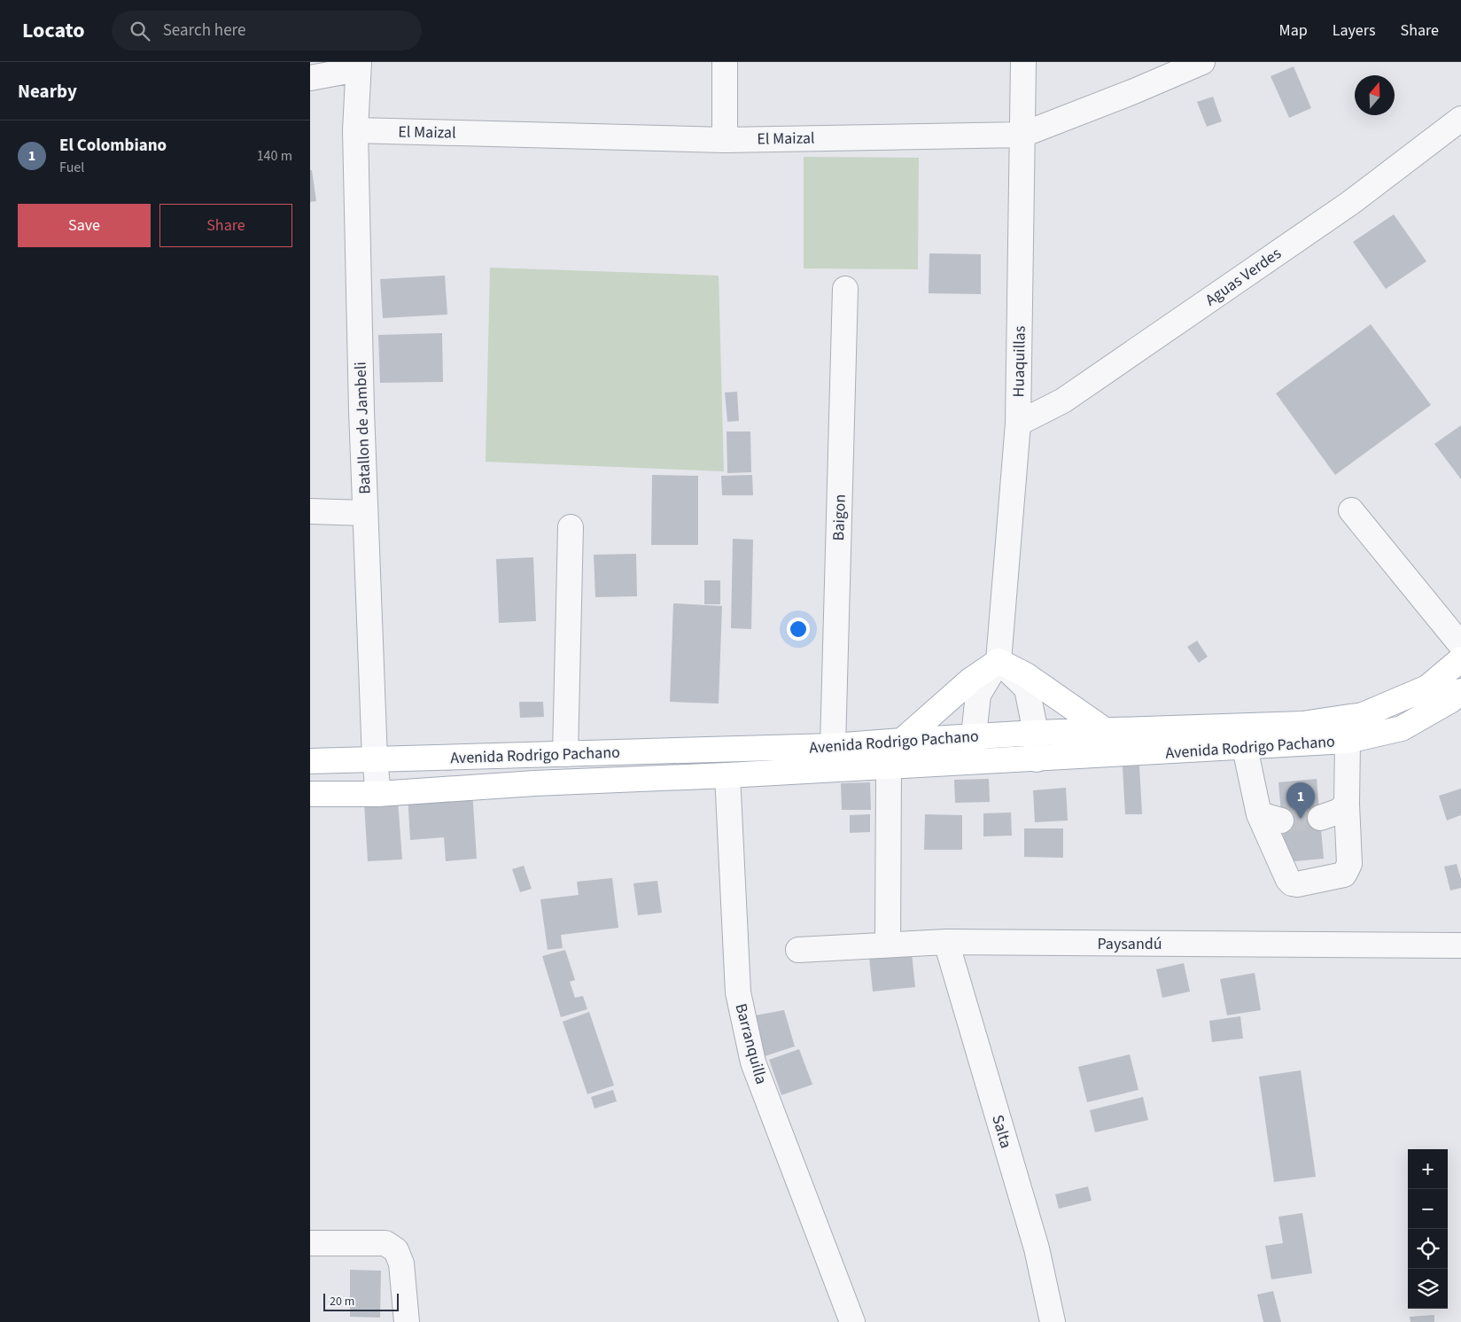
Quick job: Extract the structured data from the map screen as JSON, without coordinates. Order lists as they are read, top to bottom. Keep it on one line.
{"streets":{"main road":["Avenida Rodrigo Pachano"],"street":["El Maizal","Aguas Verdes","Huaquillas","Batallon de Jambeli","Baigon","Paysandú","Barranquilla","Salta"]},"crossings":[["El Maizal","Huaquillas"],["El Maizal","Batallon de Jambeli"],["Aguas Verdes","Huaquillas"],["Batallon de Jambeli","Avenida Rodrigo Pachano"],["Baigon","Avenida Rodrigo Pachano"],["Avenida Rodrigo Pachano","Barranquilla"],["Paysandú","Salta"]],"scale_bar":"20 m","north":"top","page":{"header":"Locato","search":"Search here","nav":["Map","Layers","Share"],"heading":"Nearby","list":[{"mark":"1","name":"El Colombiano","note":"Fuel","value":"140 m"}],"buttons":["Save","Share"],"pins":"1","map_buttons":["+","−"],"scale":"20 m"}}
